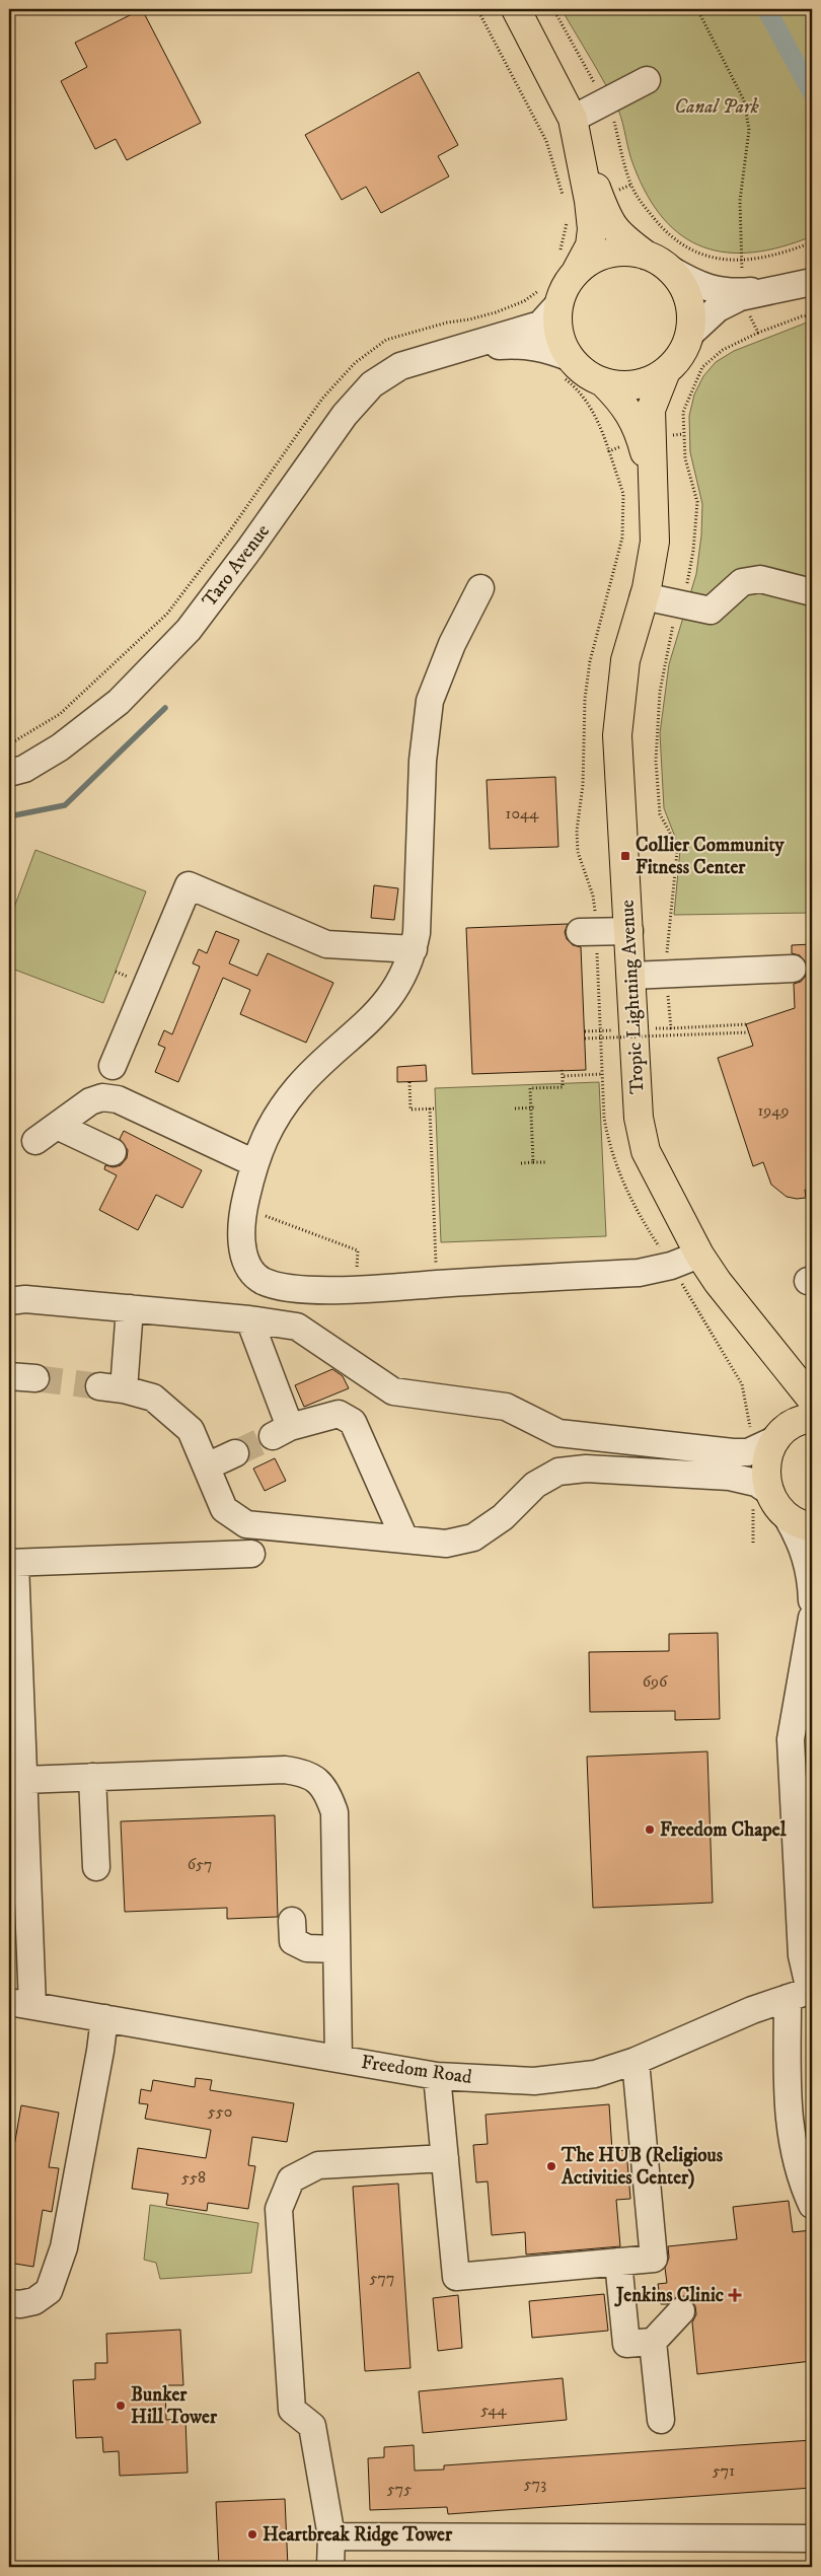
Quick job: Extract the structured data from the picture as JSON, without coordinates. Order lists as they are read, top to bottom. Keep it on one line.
{"streets":{"main road":["Tropic Lightning Avenue"],"street":["Taro Avenue","Freedom Road"]},"parks":["Canal Park"],"places":{"transit":["Collier Community Fitness Center"],"other":["Freedom Chapel","The HUB (Religious Activities Center)","Bunker Hill Tower","Heartbreak Ridge Tower"],"health":["Jenkins Clinic"]},"house_numbers":["1044","1949","696","657","550","558","577","544","571","573","575"]}
